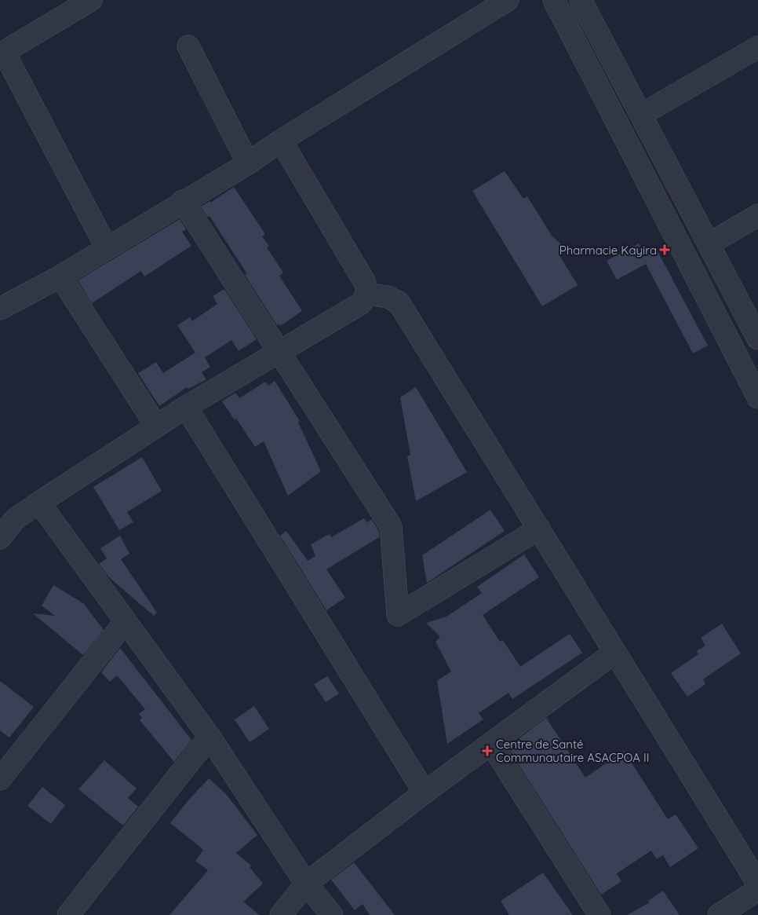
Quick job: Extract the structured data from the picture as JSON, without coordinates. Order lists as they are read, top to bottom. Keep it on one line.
{"places":{"health":["Pharmacie Kayira","Centre de Santé Communautaire ASACPOA II"]}}
